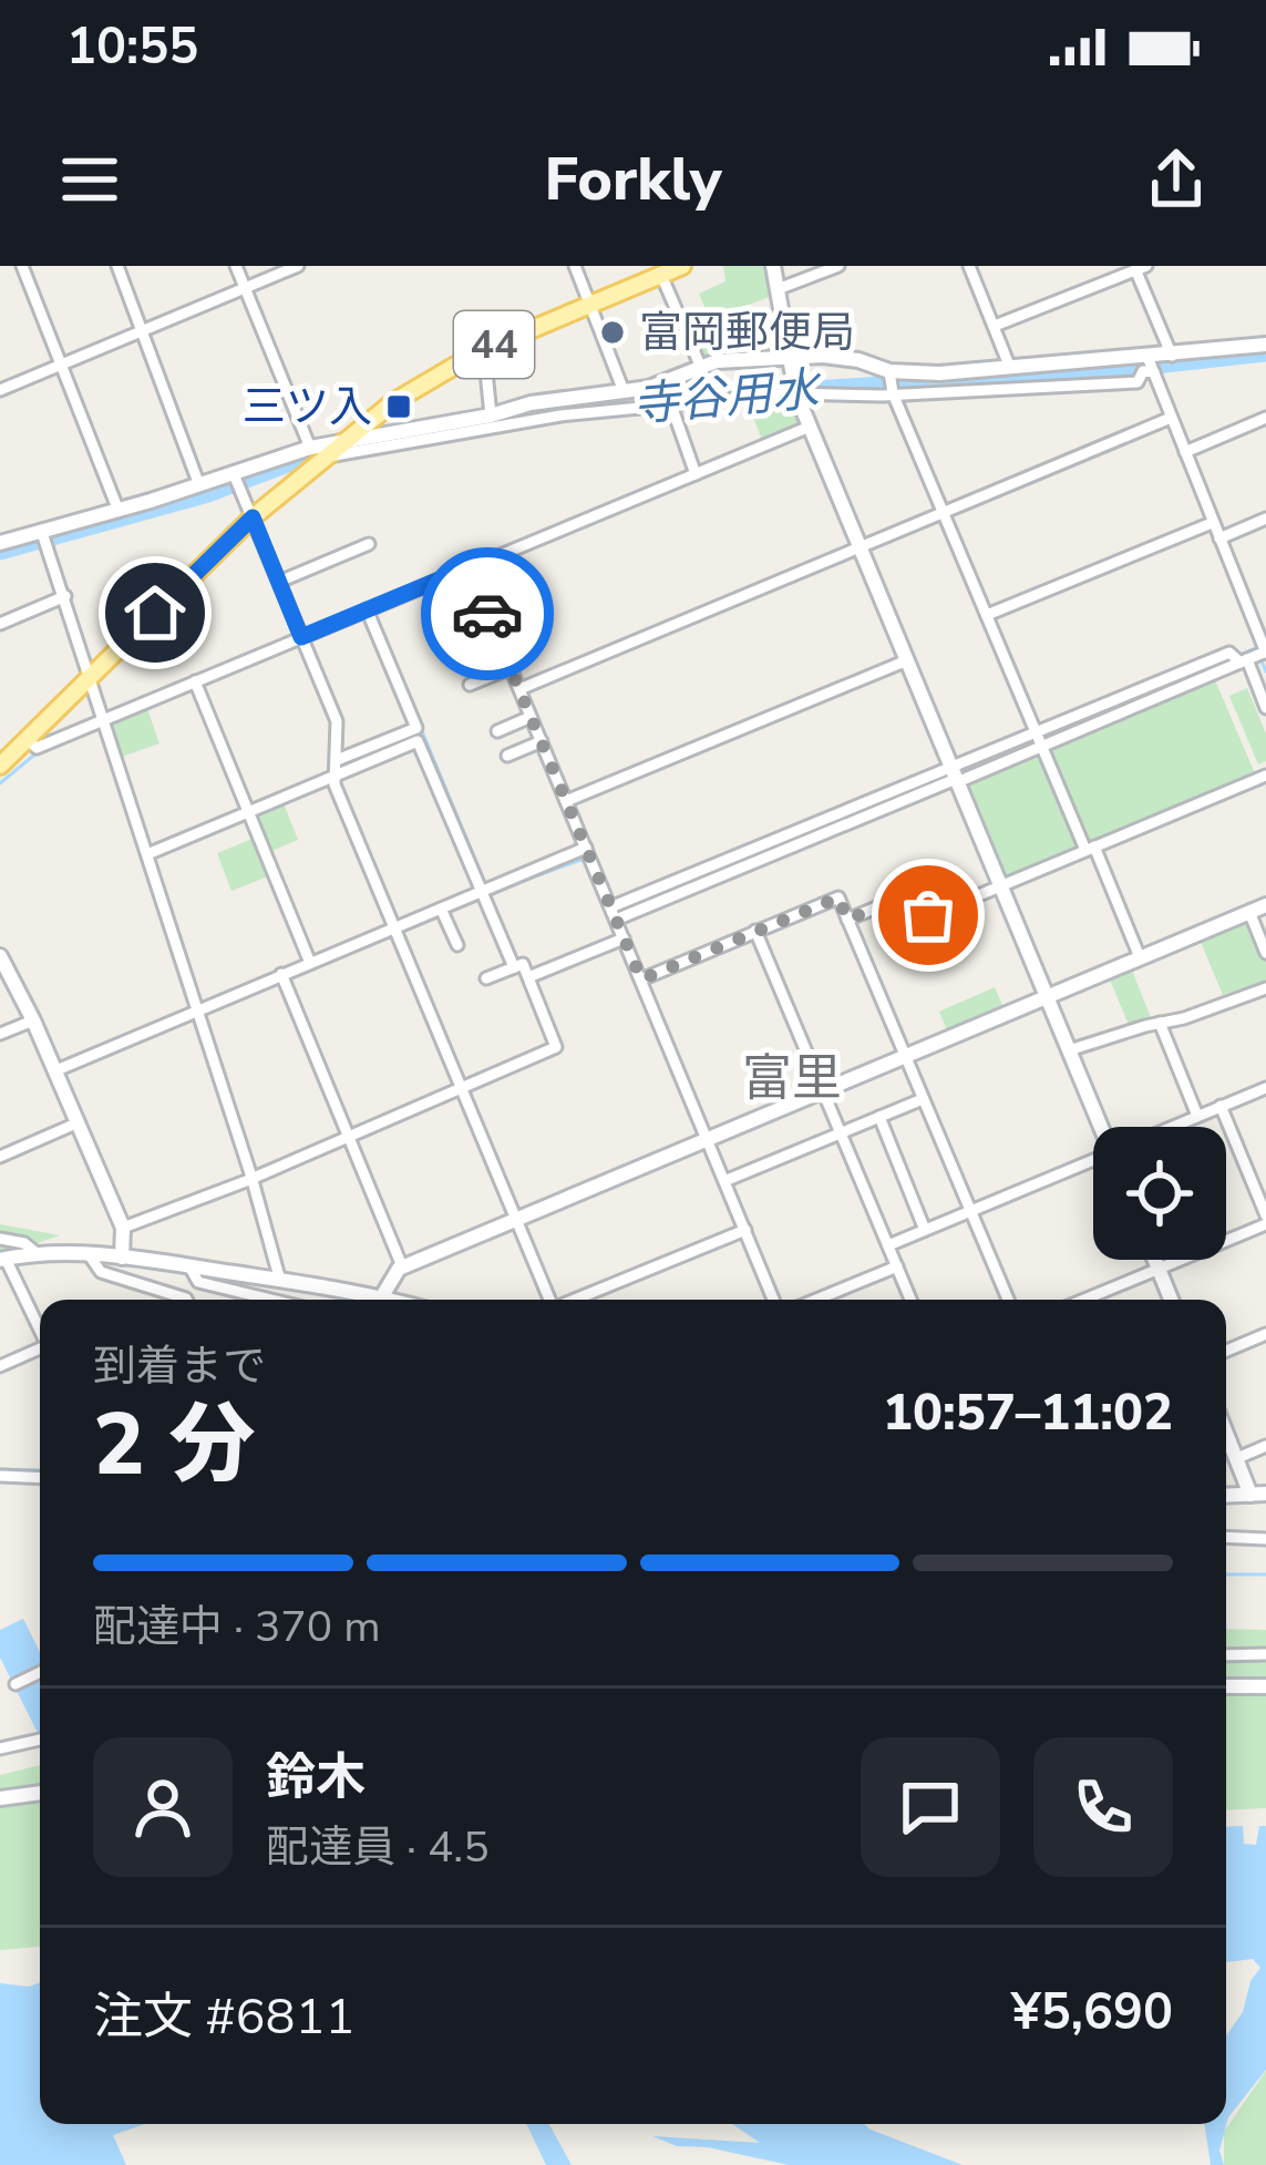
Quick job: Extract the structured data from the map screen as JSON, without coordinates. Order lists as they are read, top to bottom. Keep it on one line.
{"streets":{"main road":["44"]},"districts":["富里"],"water":["寺谷用水"],"places":{"other":["富岡郵便局"],"transit":["三ツ入"]},"page":{"status":"10:55","header":"Forkly","heading":["2 分","到着まで","10:57–11:02"],"panel":["鈴木","配達員 · 4.5","注文 #6811","¥5,690"],"bar":"配達中 · 370 m"}}
